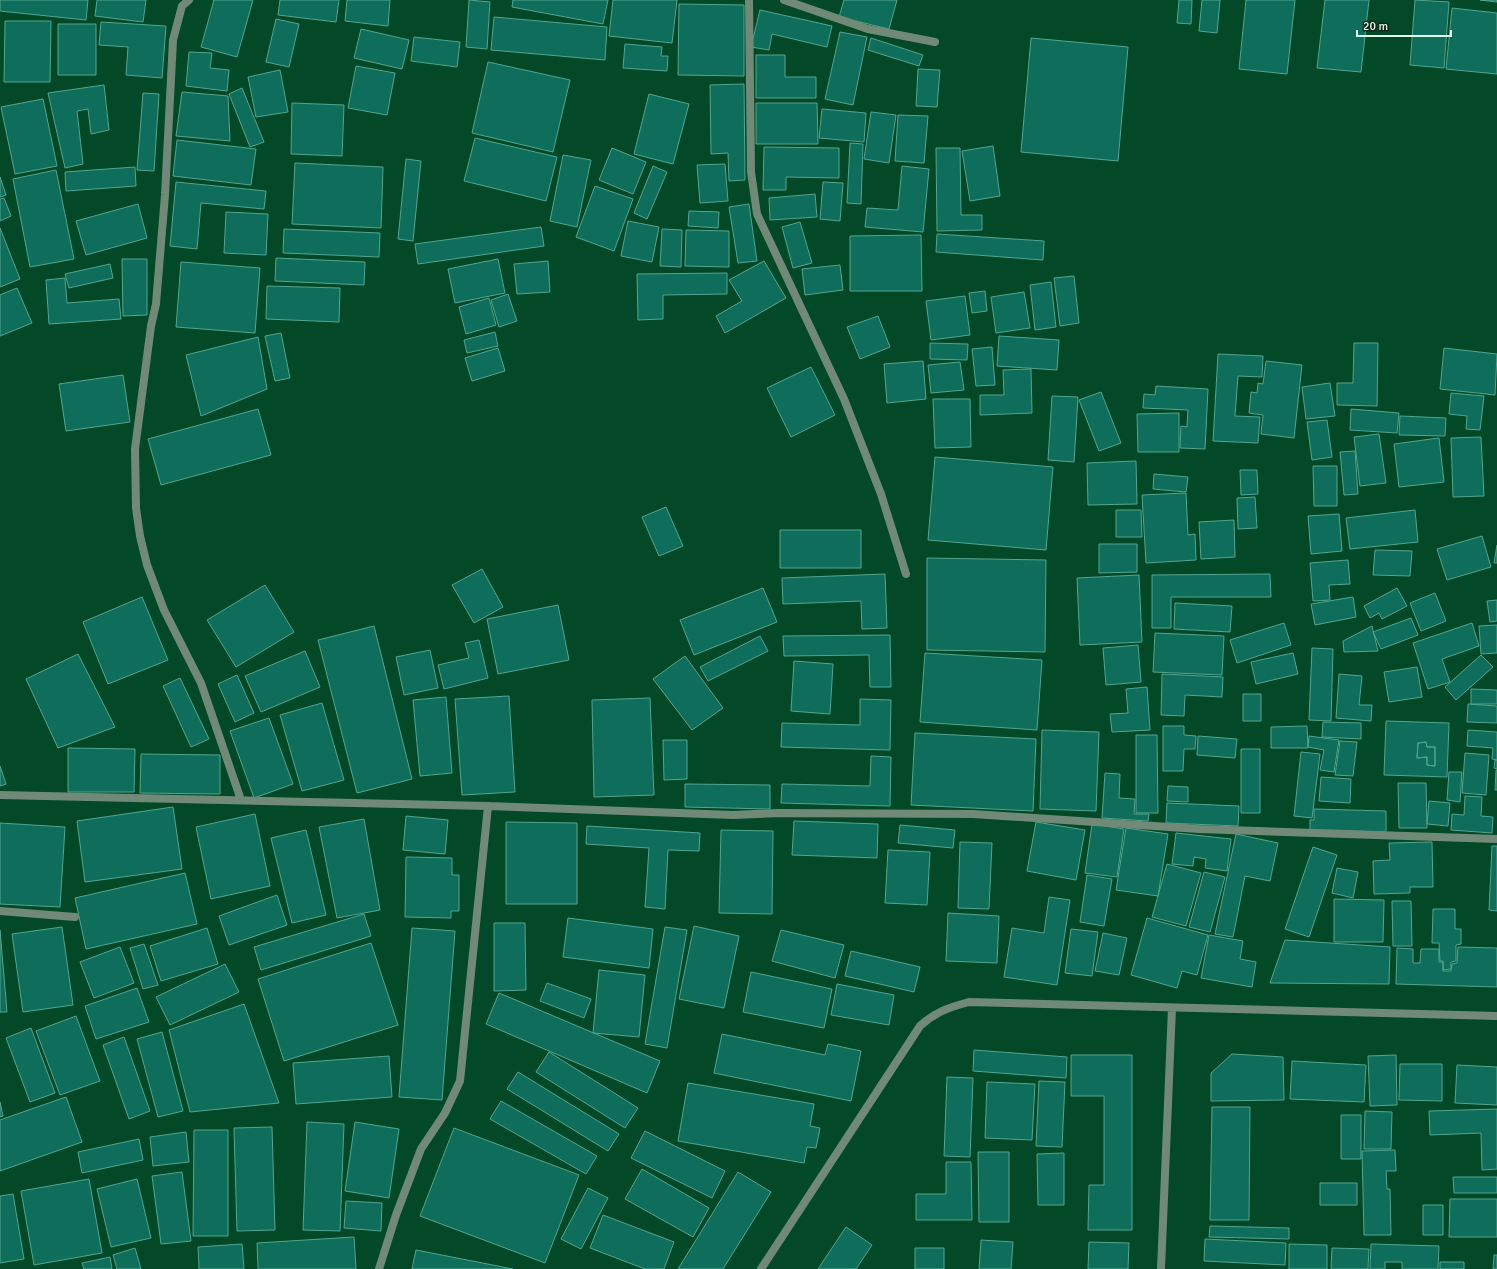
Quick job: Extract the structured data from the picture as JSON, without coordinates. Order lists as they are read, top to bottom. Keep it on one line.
{"scale_bar":"20 m"}
